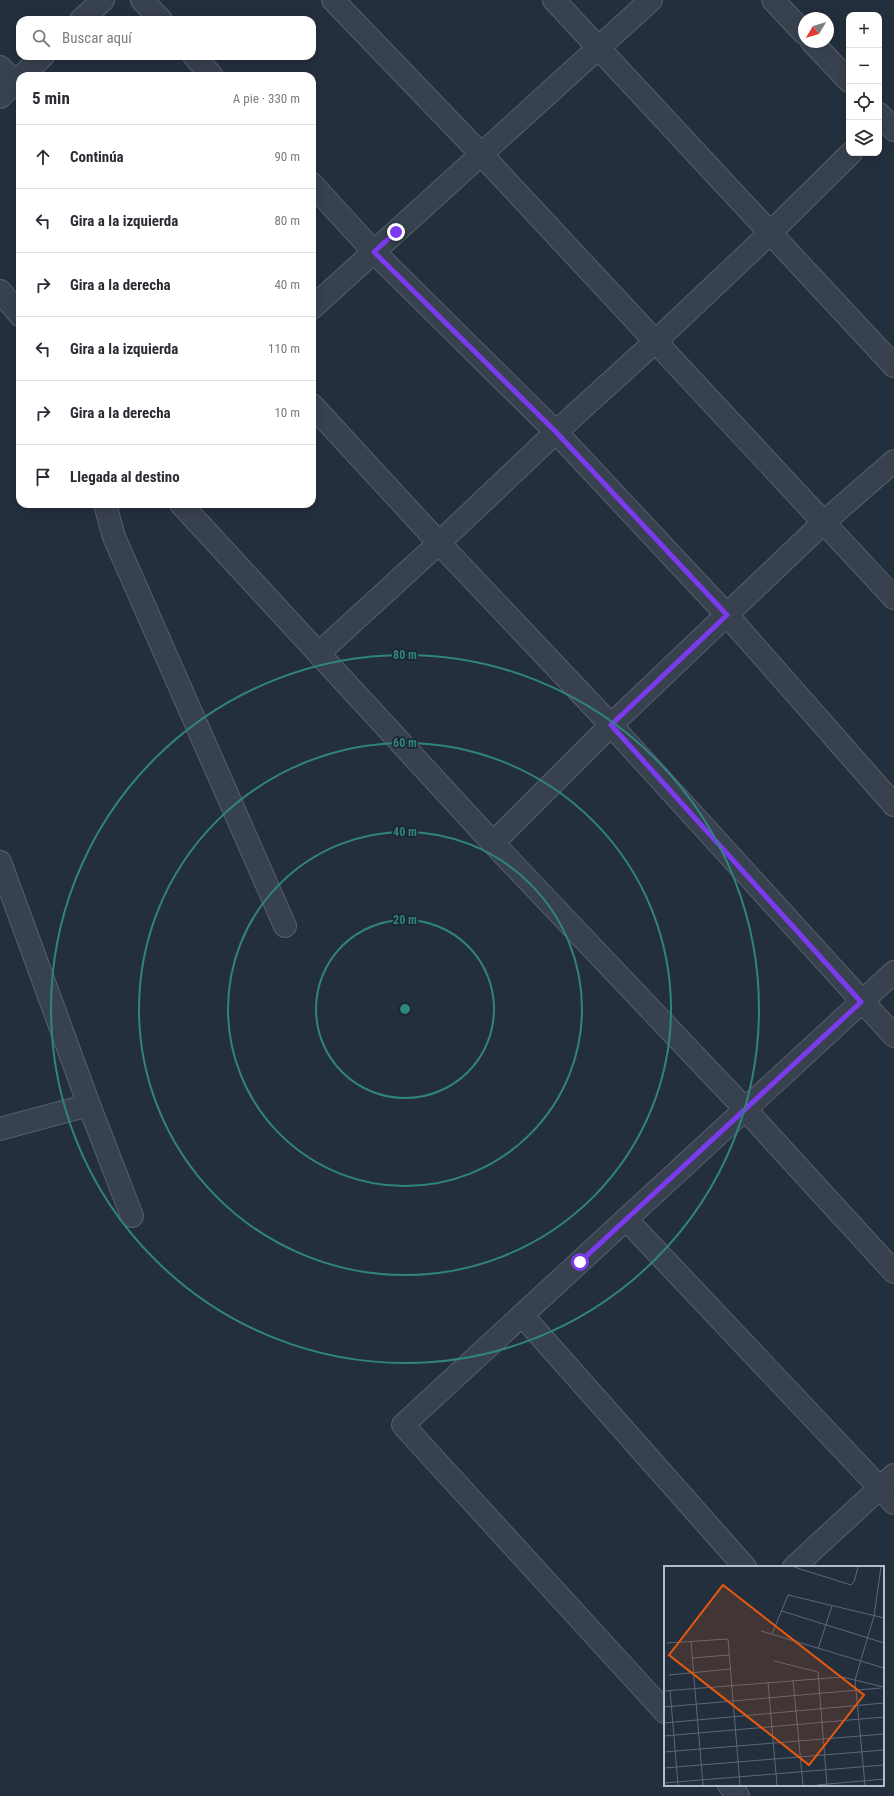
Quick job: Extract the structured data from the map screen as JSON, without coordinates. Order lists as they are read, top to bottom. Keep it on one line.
{"north":"bottom left","page":{"map_buttons":["+","−"],"search":"Buscar aquí","heading":["5 min","A pie · 330 m"],"list":[["Continúa","90 m"],["Gira a la izquierda","80 m"],["Gira a la derecha","40 m"],["Gira a la izquierda","110 m"],["Gira a la derecha","10 m"],"Llegada al destino"]},"rings":["80 m","60 m","40 m","20 m"]}
